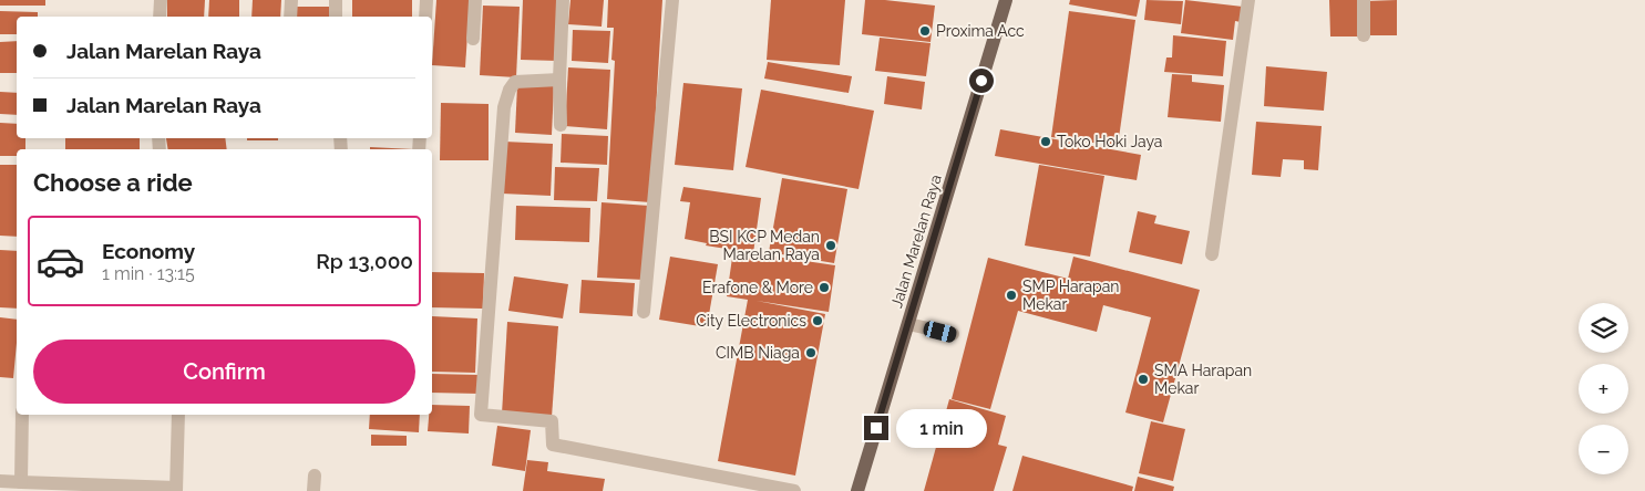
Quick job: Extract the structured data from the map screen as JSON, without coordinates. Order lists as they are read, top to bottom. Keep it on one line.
{"streets":{"main road":["Jalan Marelan Raya"]},"places":["Proxima Acc","Toko Hoki Jaya","BSI KCP Medan Marelan Raya","Erafone & More","SMP Harapan Mekar","City Electronics","CIMB Niaga","SMA Harapan Mekar"],"page":{"banner":["Jalan Marelan Raya","Jalan Marelan Raya"],"heading":"Choose a ride","list":[{"name":"Economy","note":"1 min · 13:15","value":"Rp 13,000"}],"map_buttons":["+","−"],"buttons":"Confirm","bubble":"1 min"}}
